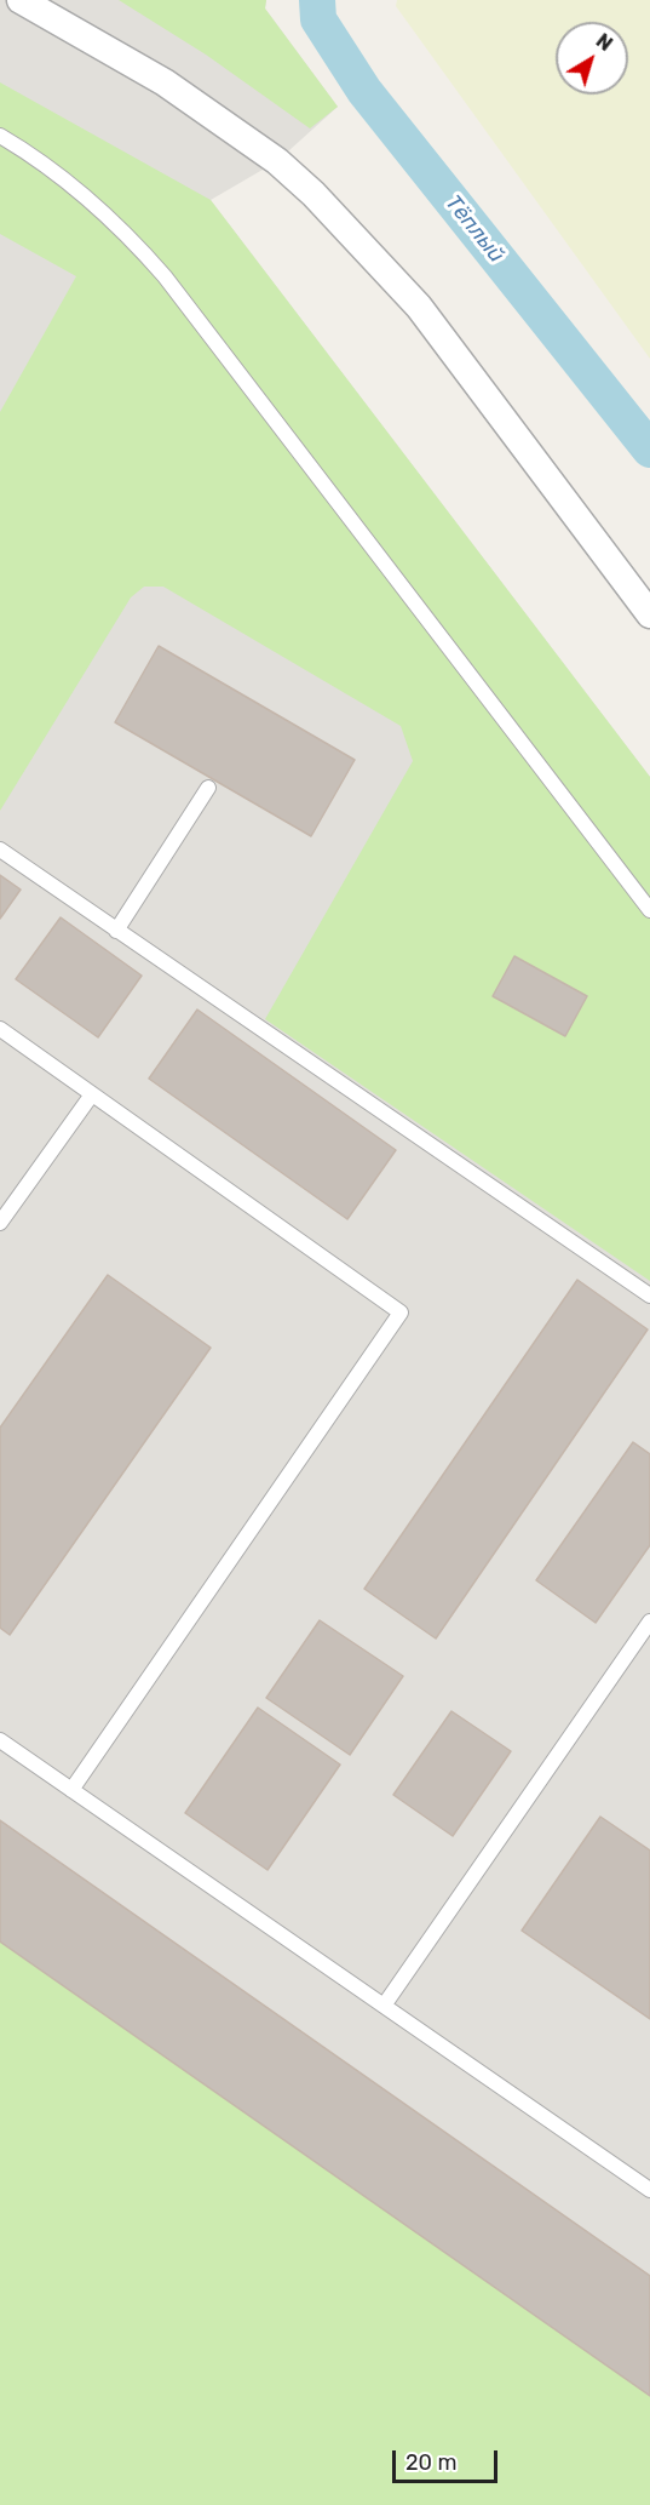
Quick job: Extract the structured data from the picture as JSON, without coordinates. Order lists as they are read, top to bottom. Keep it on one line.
{"water":["Тёплый"],"scale_bar":"20 m","north":"top right"}
